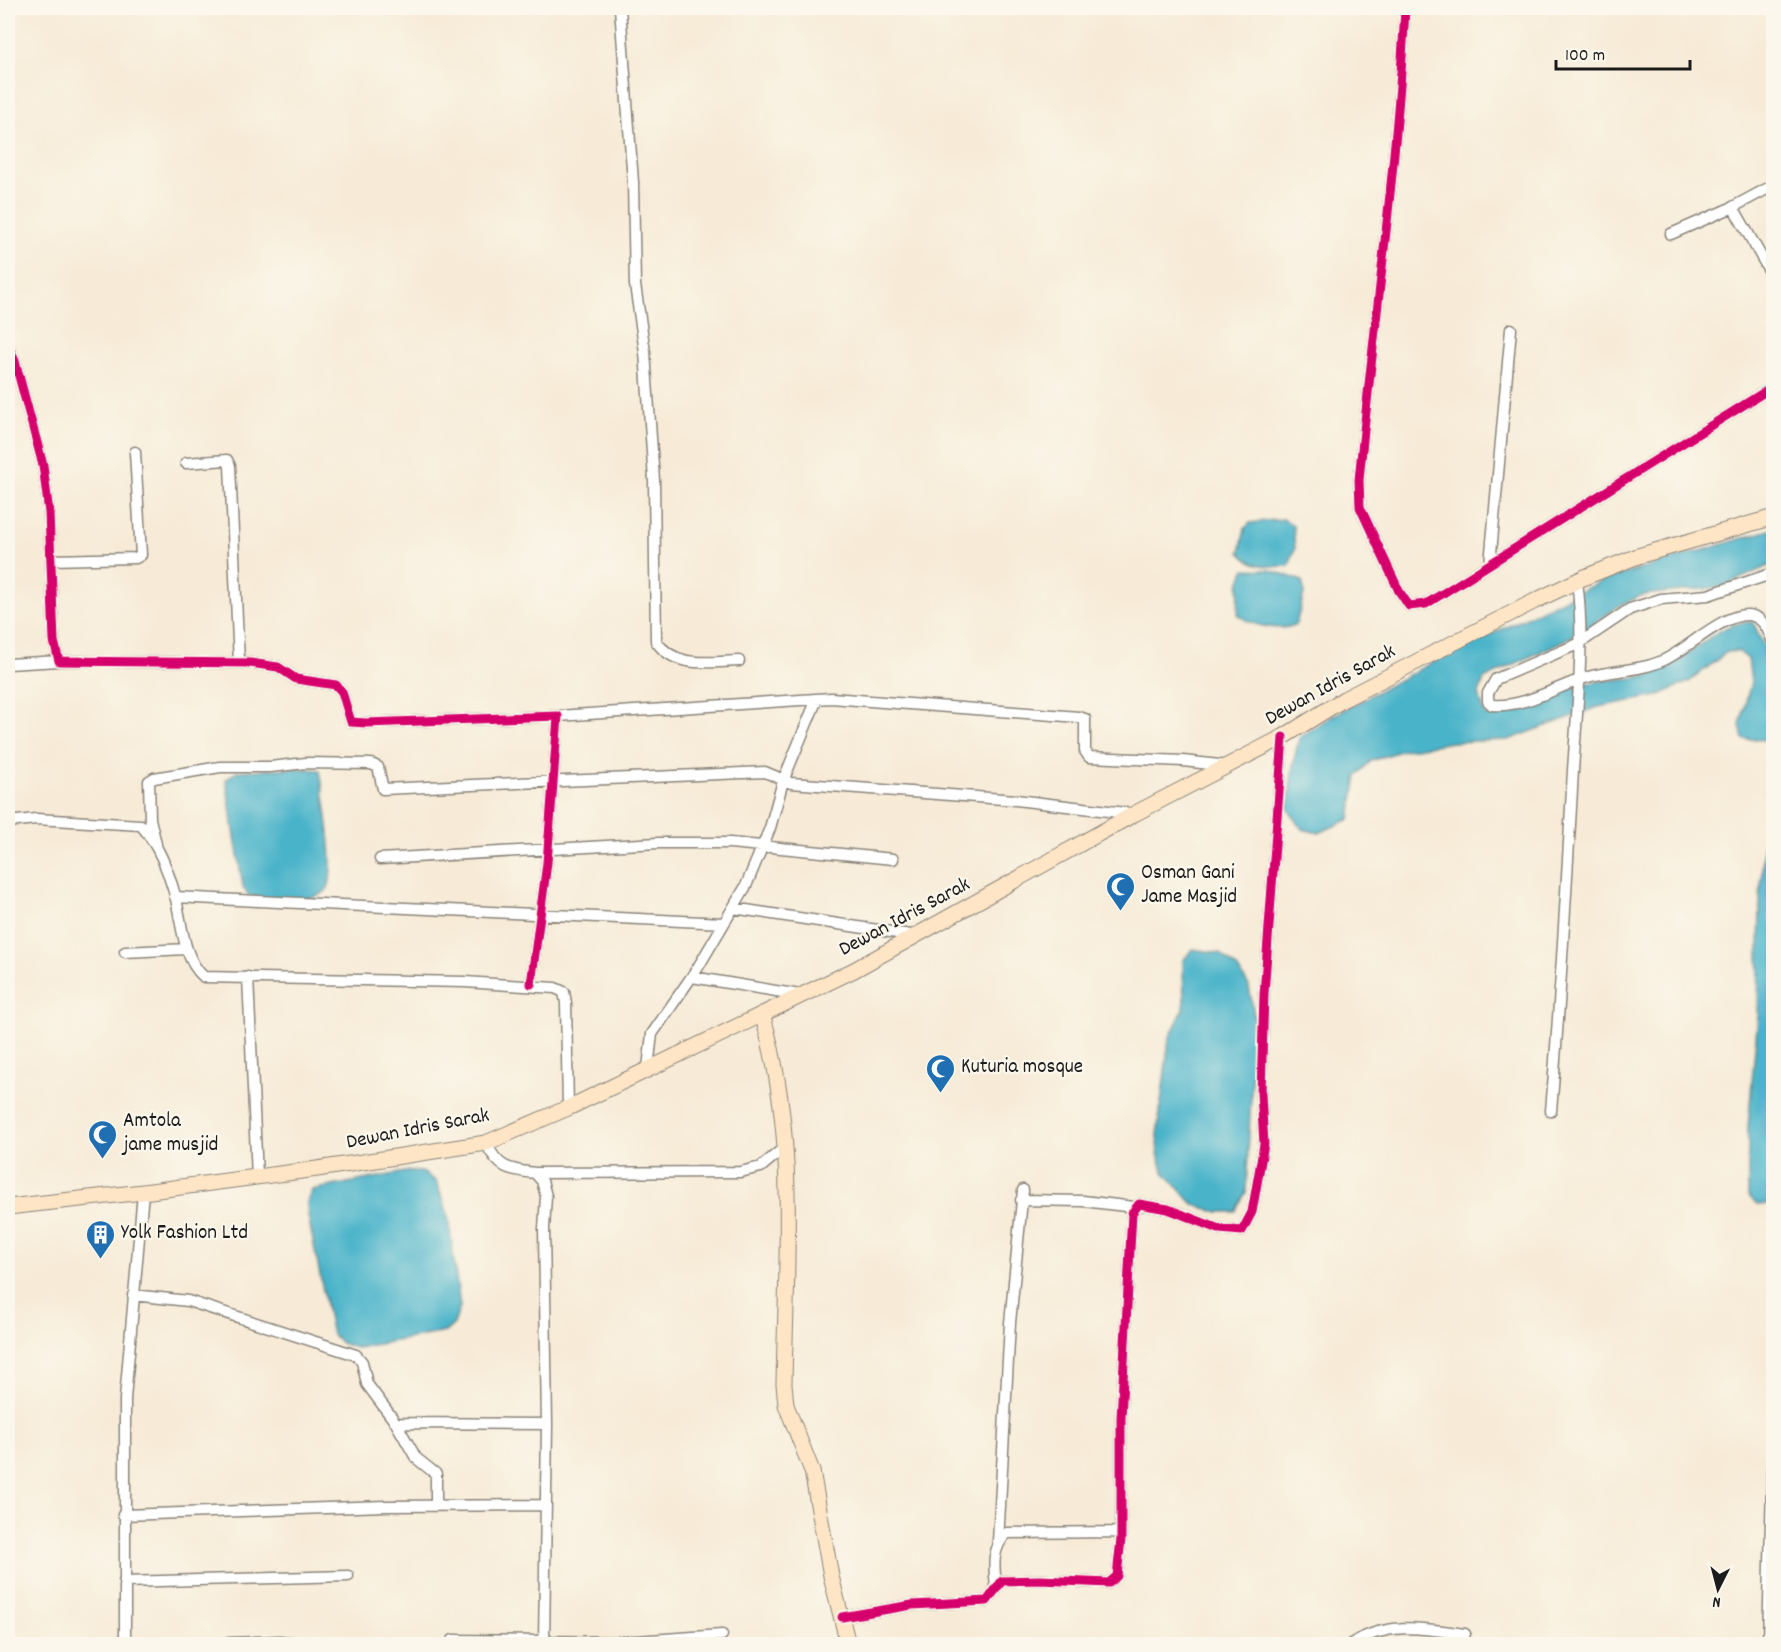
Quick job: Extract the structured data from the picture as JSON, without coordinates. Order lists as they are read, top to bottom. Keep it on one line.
{"streets":{"main road":["Dewan Idris Sarak"]},"places":{"mosque":["Osman Gani Jame Masjid","Kuturia mosque","Amtola jame musjid"],"building":["Yolk Fashion Ltd"]},"scale_bar":"100 m","north":"bottom"}
